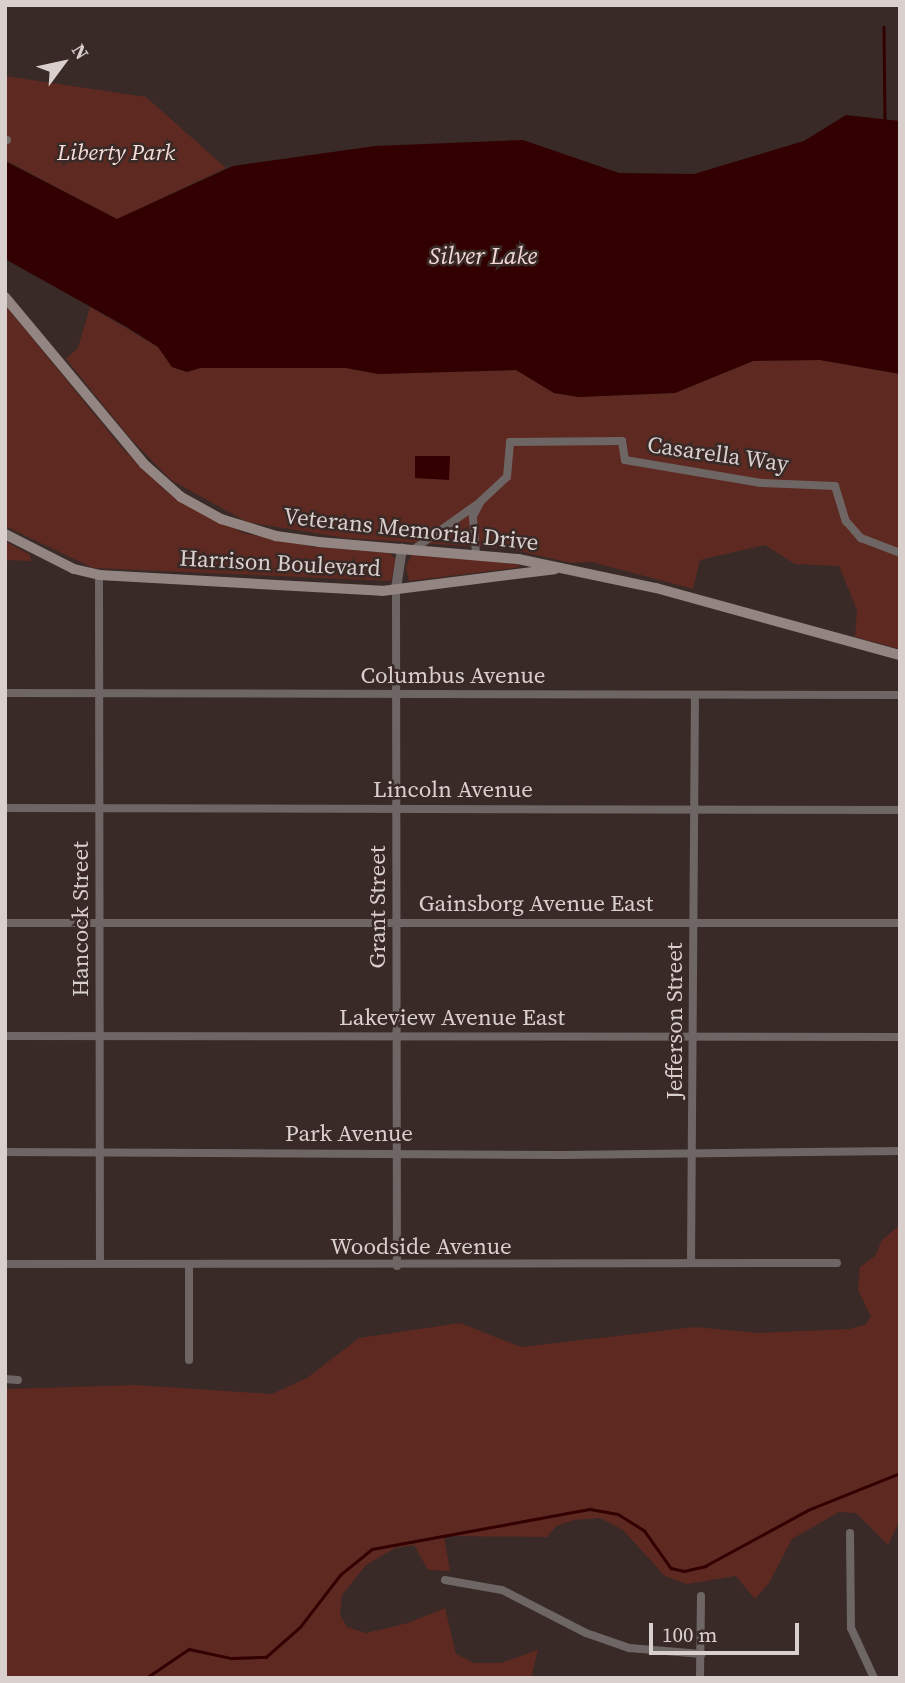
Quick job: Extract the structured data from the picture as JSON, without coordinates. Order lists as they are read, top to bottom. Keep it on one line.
{"streets":{"main road":["Veterans Memorial Drive","Harrison Boulevard"],"street":["Casarella Way","Columbus Avenue","Lincoln Avenue","Gainsborg Avenue East","Grant Street","Hancock Street","Lakeview Avenue East","Jefferson Street","Park Avenue","Woodside Avenue"]},"crossings":[["Veterans Memorial Drive","Harrison Boulevard"],["Veterans Memorial Drive","Grant Street"],["Harrison Boulevard","Grant Street"],["Harrison Boulevard","Hancock Street"],["Columbus Avenue","Grant Street"],["Columbus Avenue","Hancock Street"],["Columbus Avenue","Jefferson Street"],["Lincoln Avenue","Grant Street"],["Lincoln Avenue","Hancock Street"],["Lincoln Avenue","Jefferson Street"],["Gainsborg Avenue East","Grant Street"],["Gainsborg Avenue East","Hancock Street"],["Gainsborg Avenue East","Jefferson Street"],["Grant Street","Lakeview Avenue East"],["Grant Street","Park Avenue"],["Grant Street","Woodside Avenue"],["Hancock Street","Lakeview Avenue East"],["Hancock Street","Park Avenue"],["Hancock Street","Woodside Avenue"],["Lakeview Avenue East","Jefferson Street"],["Jefferson Street","Park Avenue"],["Jefferson Street","Woodside Avenue"]],"water":["Silver Lake"],"parks":["Liberty Park"],"scale_bar":"100 m","north":"top right"}
